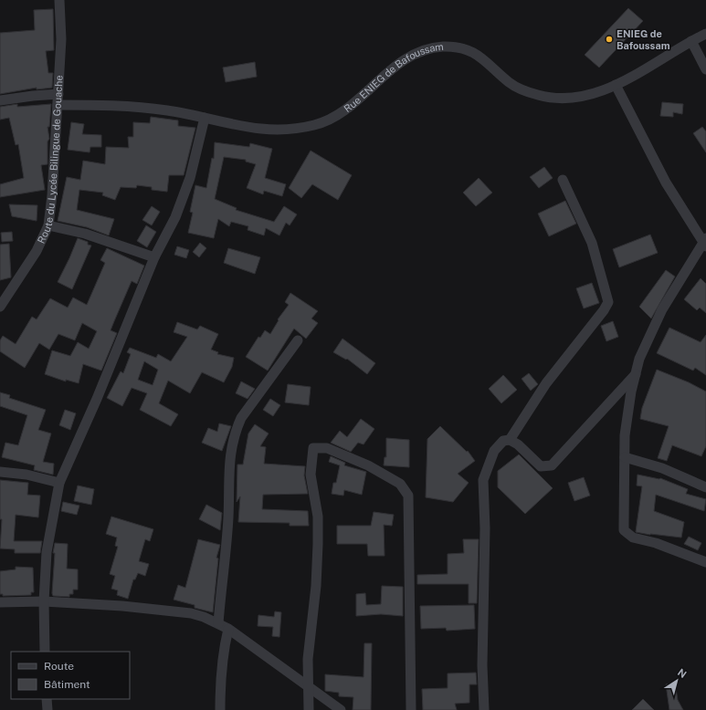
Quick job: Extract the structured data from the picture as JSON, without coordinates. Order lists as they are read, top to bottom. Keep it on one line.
{"streets":{"street":["Rue ENIEG de Bafoussam","Route du Lycée Bilingue de Gouache"]},"crossings":[["Rue ENIEG de Bafoussam","Route du Lycée Bilingue de Gouache"]],"places":["ENIEG de Bafoussam"],"legend":["Route","Bâtiment"],"north":"top right"}
